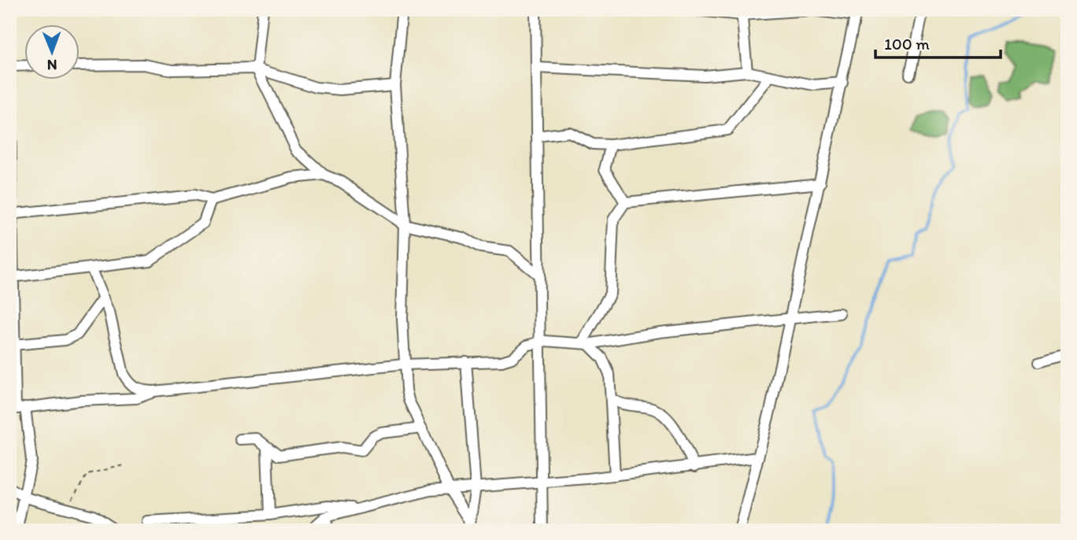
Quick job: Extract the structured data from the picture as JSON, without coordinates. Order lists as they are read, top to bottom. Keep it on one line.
{"scale_bar":"100 m","north":"bottom"}
